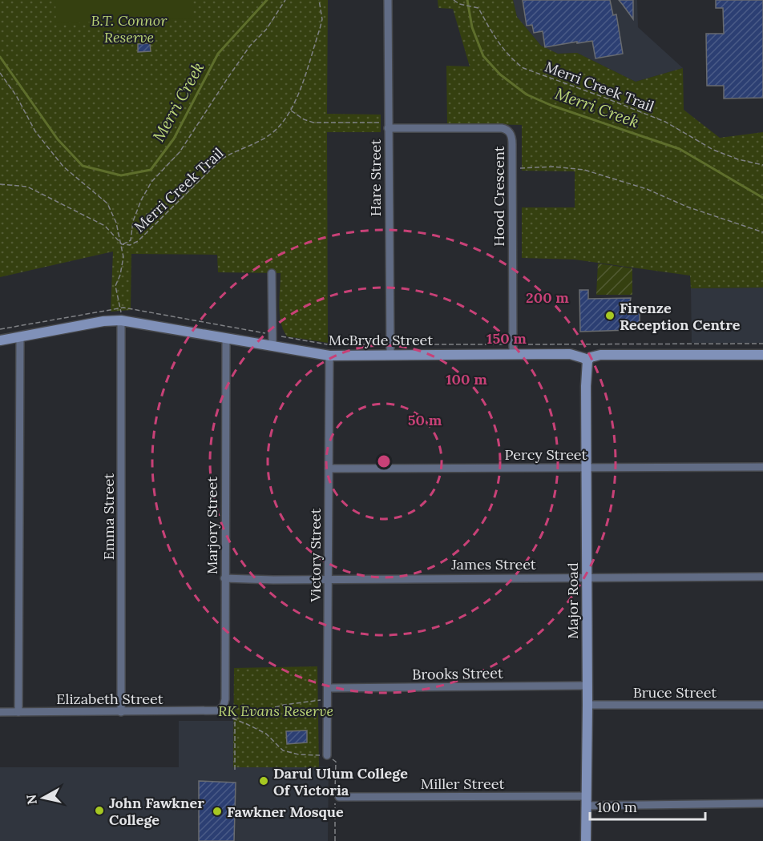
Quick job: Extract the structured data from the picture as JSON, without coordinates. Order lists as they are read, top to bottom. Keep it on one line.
{"streets":{"street":["Hare Street","Hood Crescent","McBryde Street","Percy Street","Emma Street","Marjory Street","Victory Street","James Street","Major Road","Brooks Street","Bruce Street","Elizabeth Street","Miller Street"],"path":["Merri Creek Trail"]},"crossings":[["Merri Creek Trail","McBryde Street"],["Merri Creek Trail","Emma Street"],["Hare Street","Hood Crescent"],["Hare Street","McBryde Street"],["Hood Crescent","McBryde Street"],["McBryde Street","Emma Street"],["McBryde Street","Marjory Street"],["McBryde Street","Victory Street"],["McBryde Street","Major Road"],["Percy Street","Victory Street"],["Percy Street","Major Road"],["Emma Street","Elizabeth Street"],["Marjory Street","James Street"],["Marjory Street","Elizabeth Street"],["Victory Street","James Street"],["Victory Street","Brooks Street"],["James Street","Major Road"],["Major Road","Brooks Street"],["Major Road","Bruce Street"],["Major Road","Miller Street"]],"water":["Merri Creek"],"parks":["B.T. Connor Reserve","RK Evans Reserve"],"places":["Firenze Reception Centre","Darul Ulum College Of Victoria","John Fawkner College","Fawkner Mosque"],"scale_bar":"100 m","north":"left","rings":["200 m","150 m","100 m","50 m"]}
